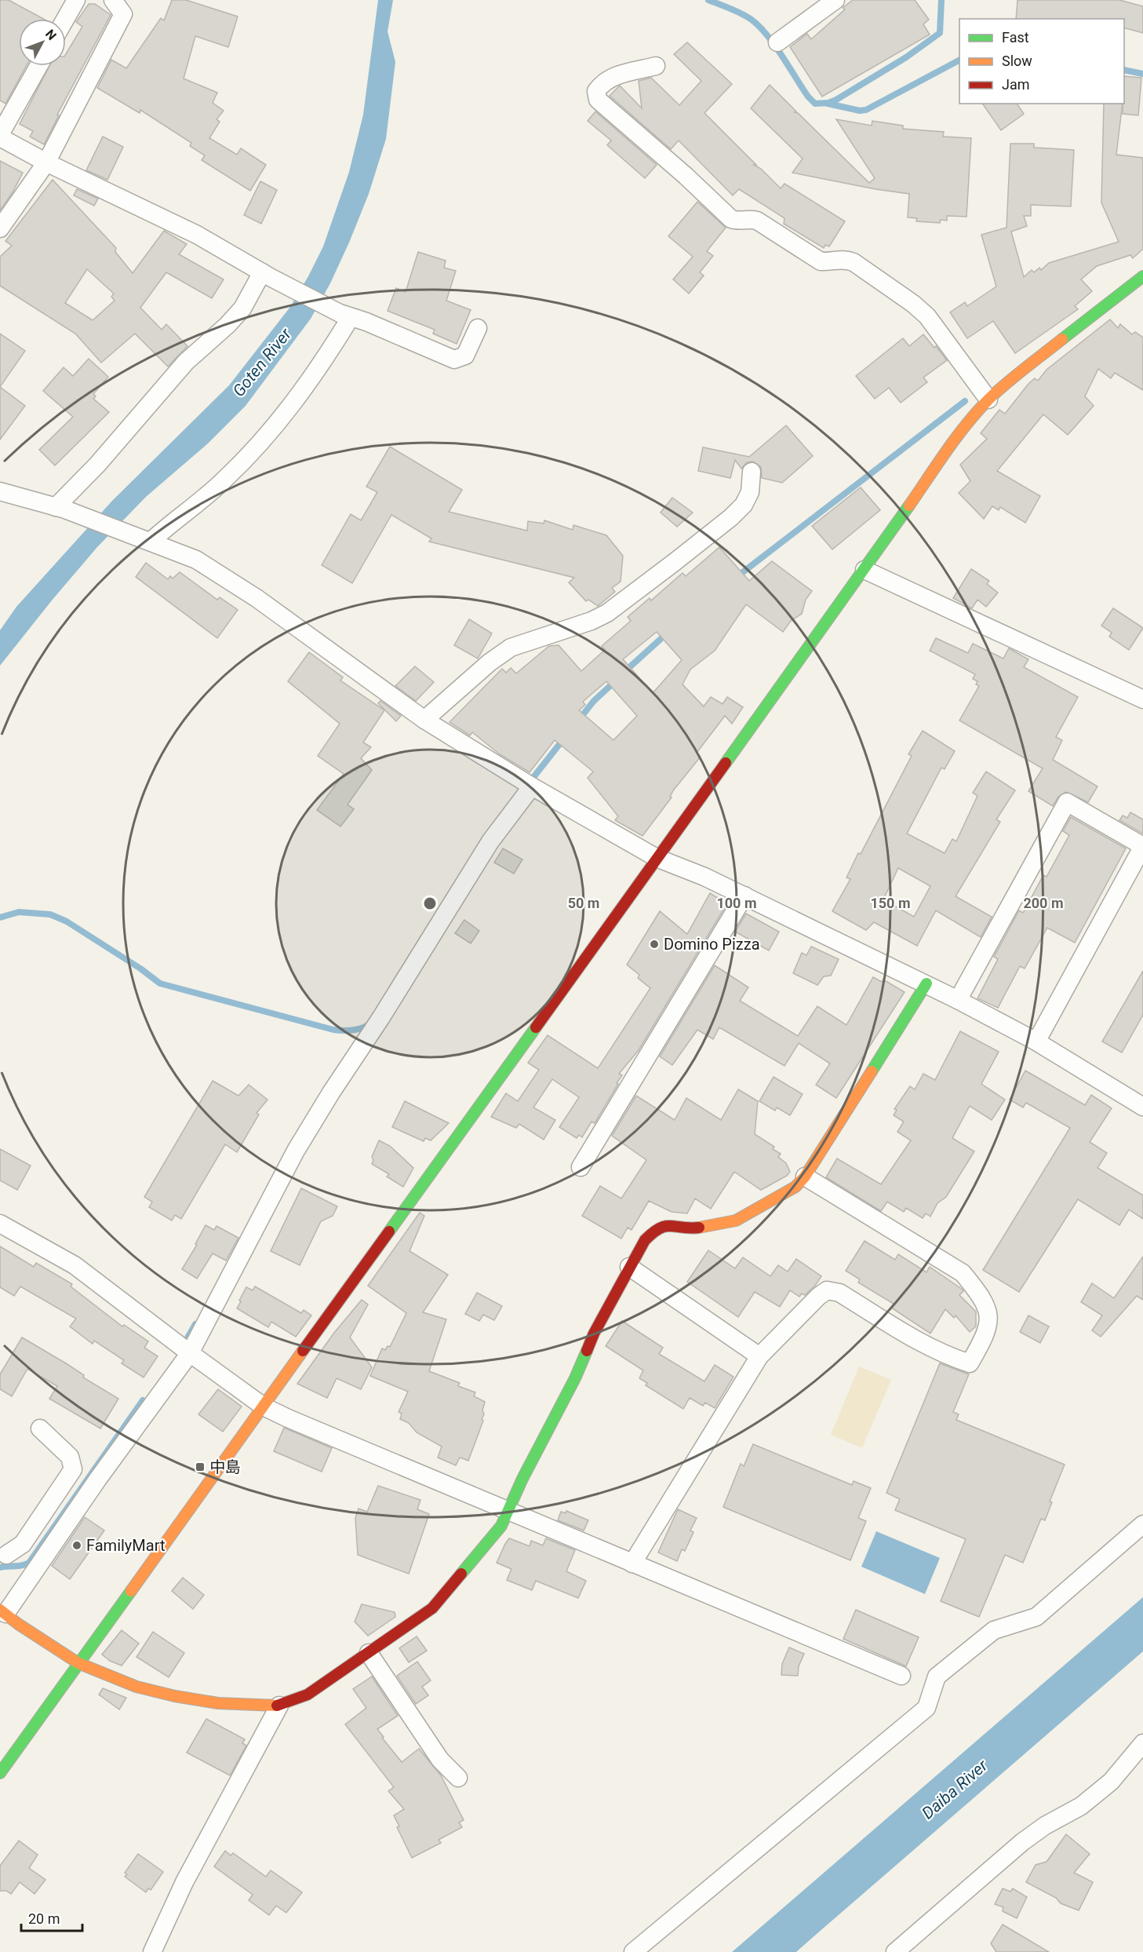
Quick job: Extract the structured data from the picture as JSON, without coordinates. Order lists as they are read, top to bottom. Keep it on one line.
{"water":["Goten River","Daiba River"],"places":{"other":["Domino Pizza","FamilyMart"],"transit":["中島"]},"legend":["Fast","Slow","Jam"],"scale_bar":"20 m","north":"top right","rings":["50 m","100 m","150 m","200 m"]}
